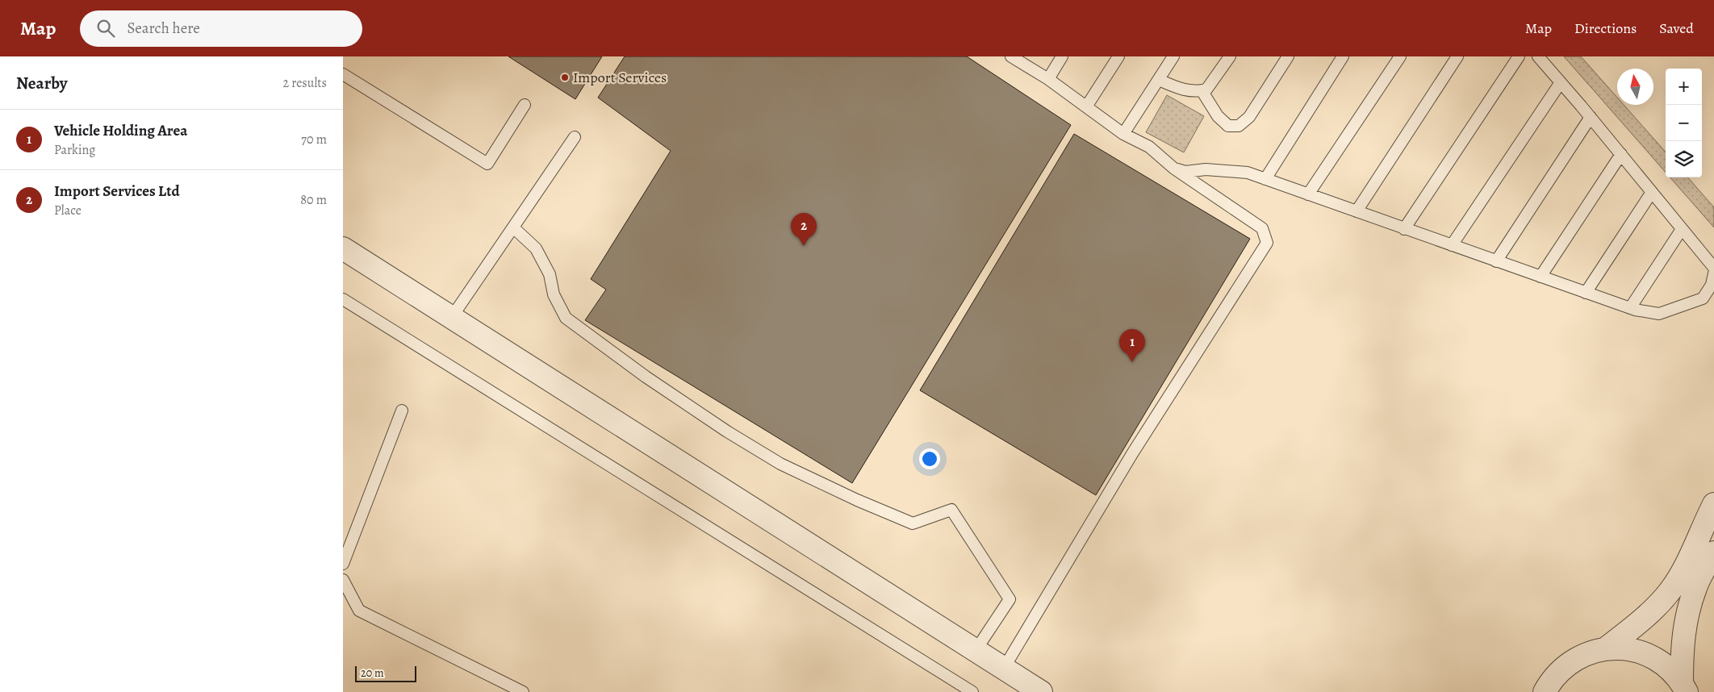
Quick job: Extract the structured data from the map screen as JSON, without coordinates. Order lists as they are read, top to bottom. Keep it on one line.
{"places":["Import Services"],"scale_bar":"20 m","north":"top","page":{"header":"Map","search":"Search here","nav":["Map","Directions","Saved"],"heading":["Nearby","2 results"],"map_buttons":["+","−"],"list":[{"mark":"1","name":"Vehicle Holding Area","note":"Parking","value":"70 m"},{"mark":"2","name":"Import Services Ltd","note":"Place","value":"80 m"}],"pins":["2","1"],"scale":"20 m"}}
